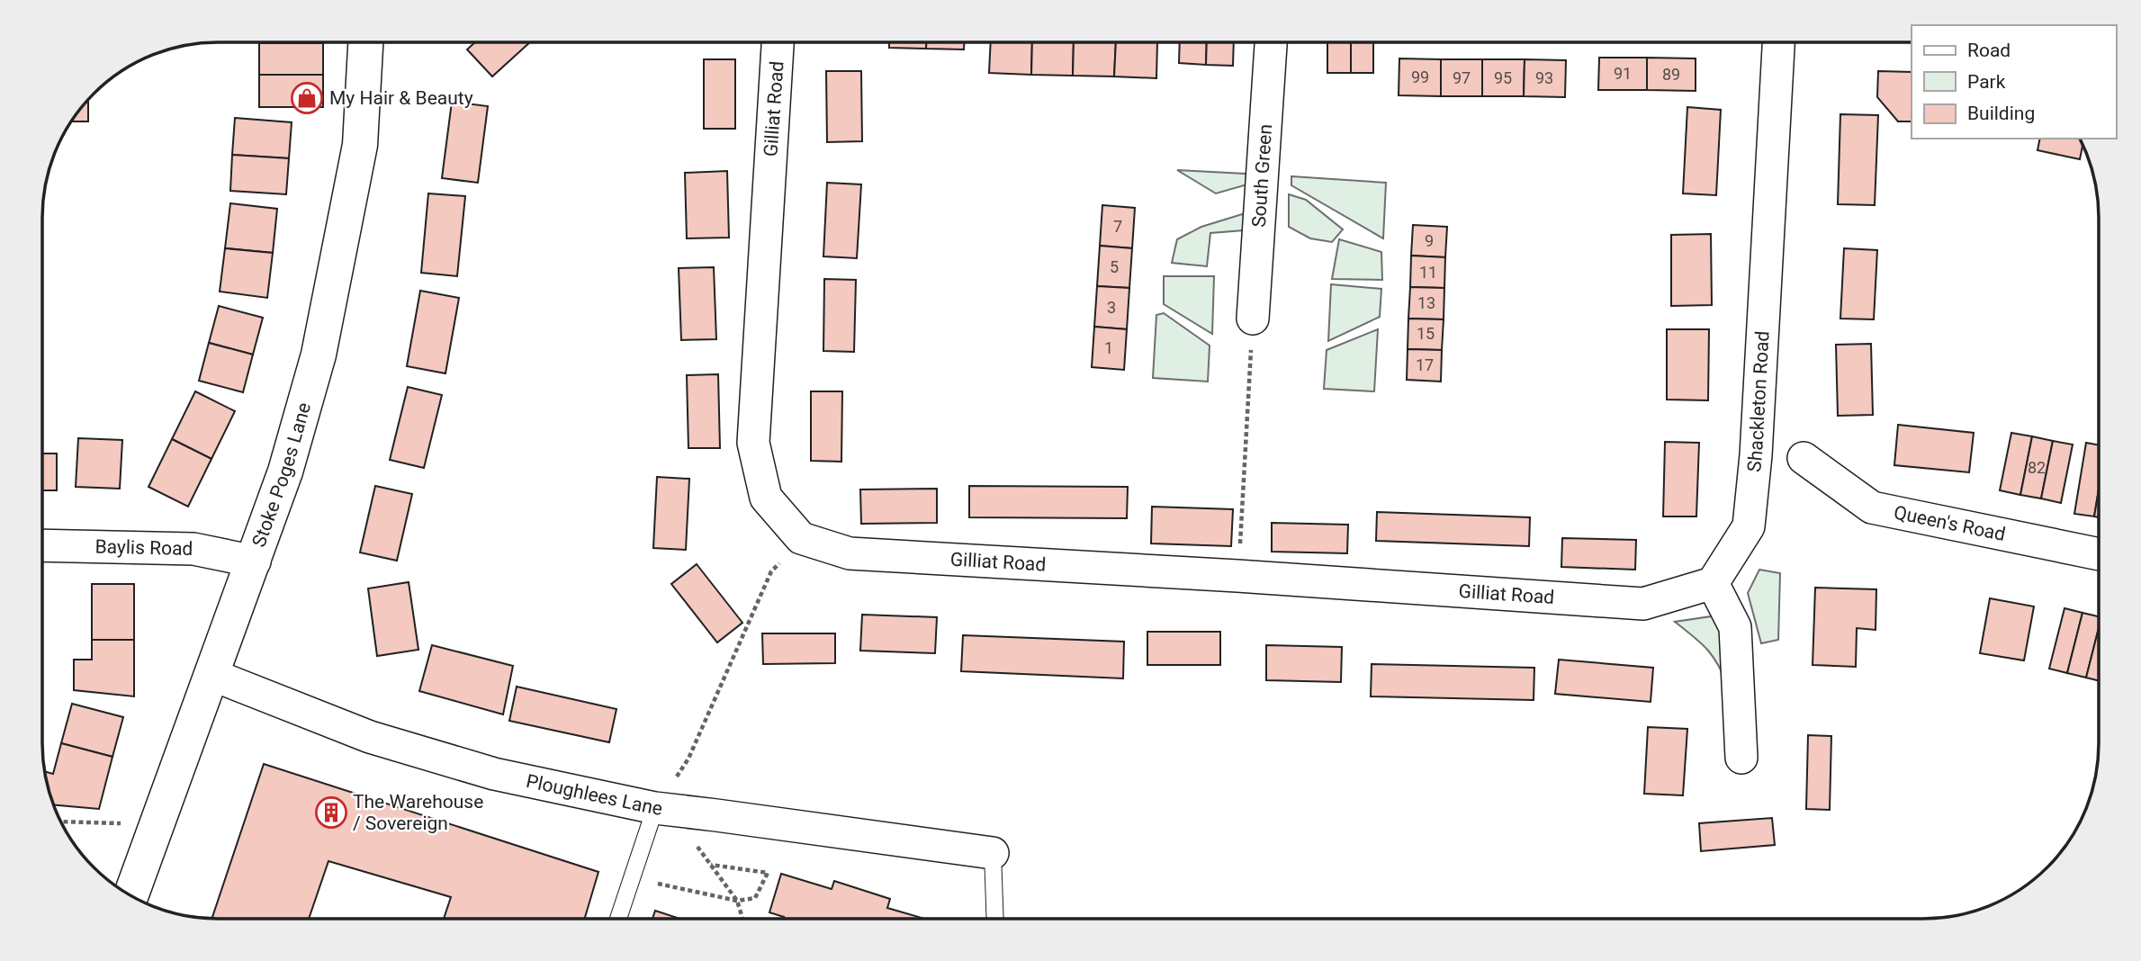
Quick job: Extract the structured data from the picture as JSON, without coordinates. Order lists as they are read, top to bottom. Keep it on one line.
{"streets":{"street":["Gilliat Road","South Green","Shackleton Road","Stoke Poges Lane","Queen's Road","Baylis Road","Ploughlees Lane"]},"crossings":[["Gilliat Road","Shackleton Road"],["Stoke Poges Lane","Baylis Road"],["Stoke Poges Lane","Ploughlees Lane"]],"places":{"shop":["My Hair & Beauty"],"building":["The Warehouse / Sovereign"]},"house_numbers":["91","89","99","97","95","93","7","9","5","11","13","3","15","1","17","82"],"legend":["Road","Park","Building"]}
